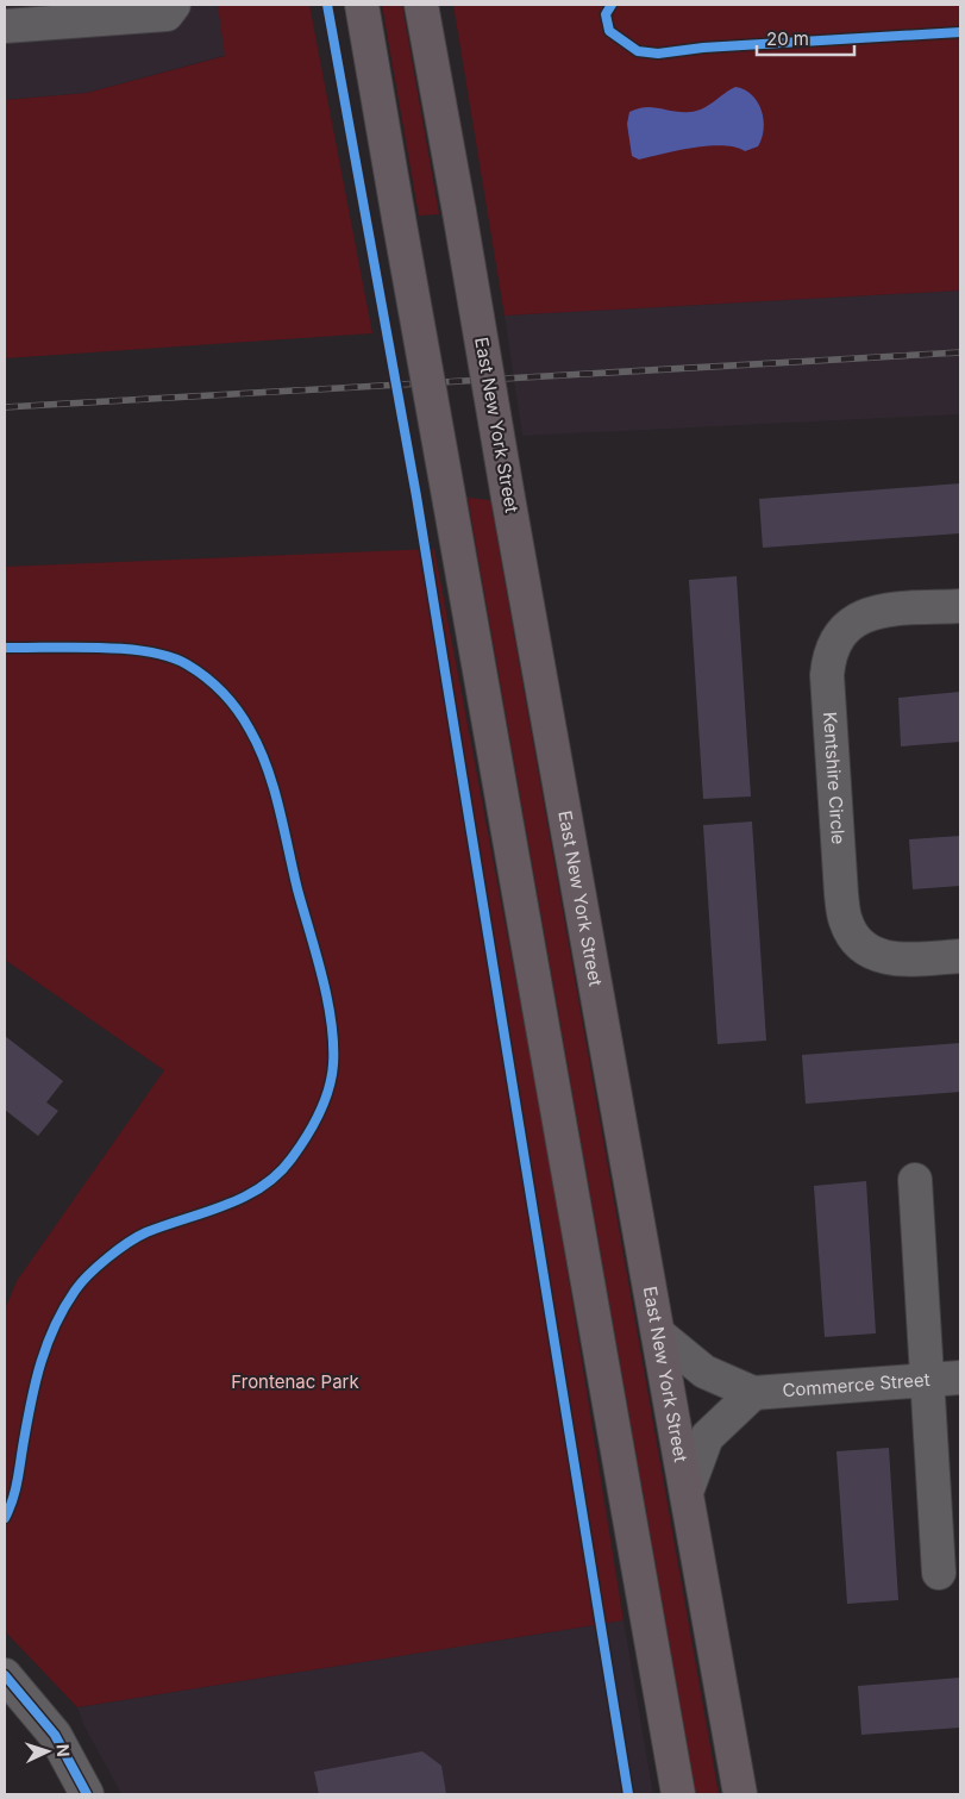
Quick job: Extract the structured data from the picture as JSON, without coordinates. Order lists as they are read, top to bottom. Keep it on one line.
{"streets":{"main road":["East New York Street"],"street":["Kentshire Circle","Commerce Street"]},"crossings":[["East New York Street","Commerce Street"]],"parks":["Frontenac Park"],"scale_bar":"20 m","north":"right"}
